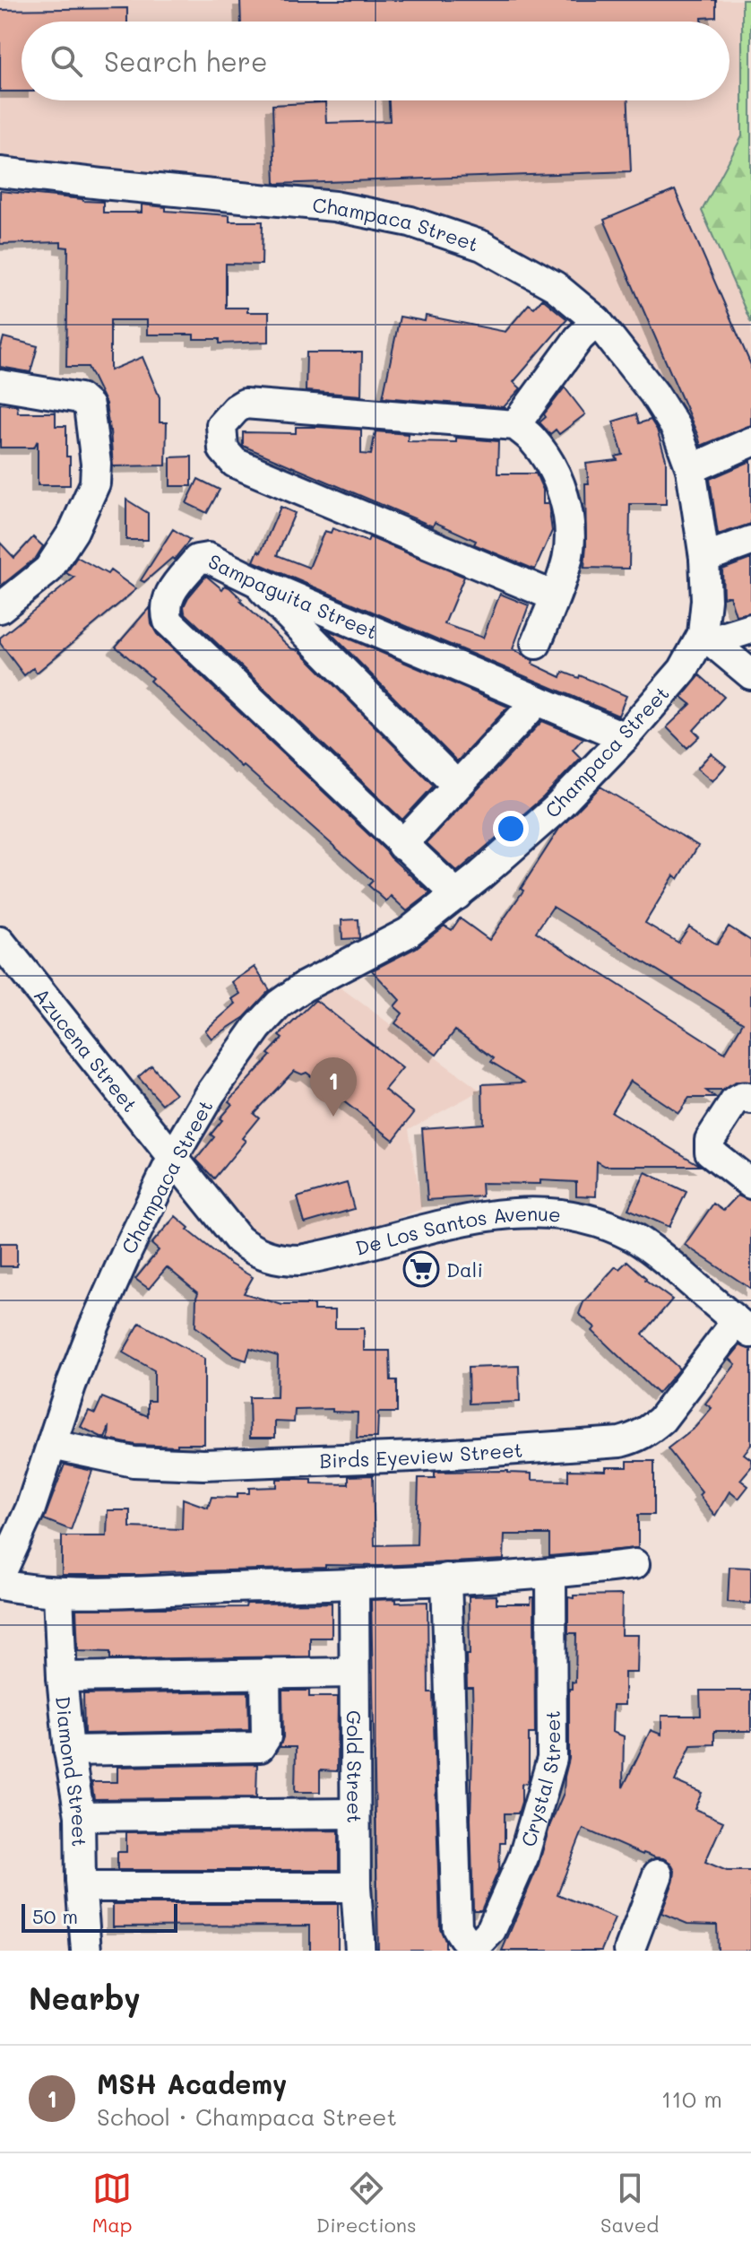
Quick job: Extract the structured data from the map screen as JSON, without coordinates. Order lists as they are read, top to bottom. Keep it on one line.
{"streets":{"street":["Champaca Street","Sampaguita Street","Azucena Street","De Los Santos Avenue","Birds Eyeview Street","Gold Street","Diamond Street","Crystal Street"]},"crossings":[["Champaca Street","Sampaguita Street"],["Champaca Street","Azucena Street"],["Champaca Street","De Los Santos Avenue"],["Champaca Street","Birds Eyeview Street"],["Azucena Street","De Los Santos Avenue"],["De Los Santos Avenue","Birds Eyeview Street"]],"places":{"supermarket":["Dali"]},"scale_bar":"50 m","page":{"search":"Search here","pins":"1","scale":"50 m","heading":"Nearby","list":[{"mark":"1","name":"MSH Academy","note":"School · Champaca Street","value":"110 m"}],"nav":["Map","Directions","Saved"]}}
